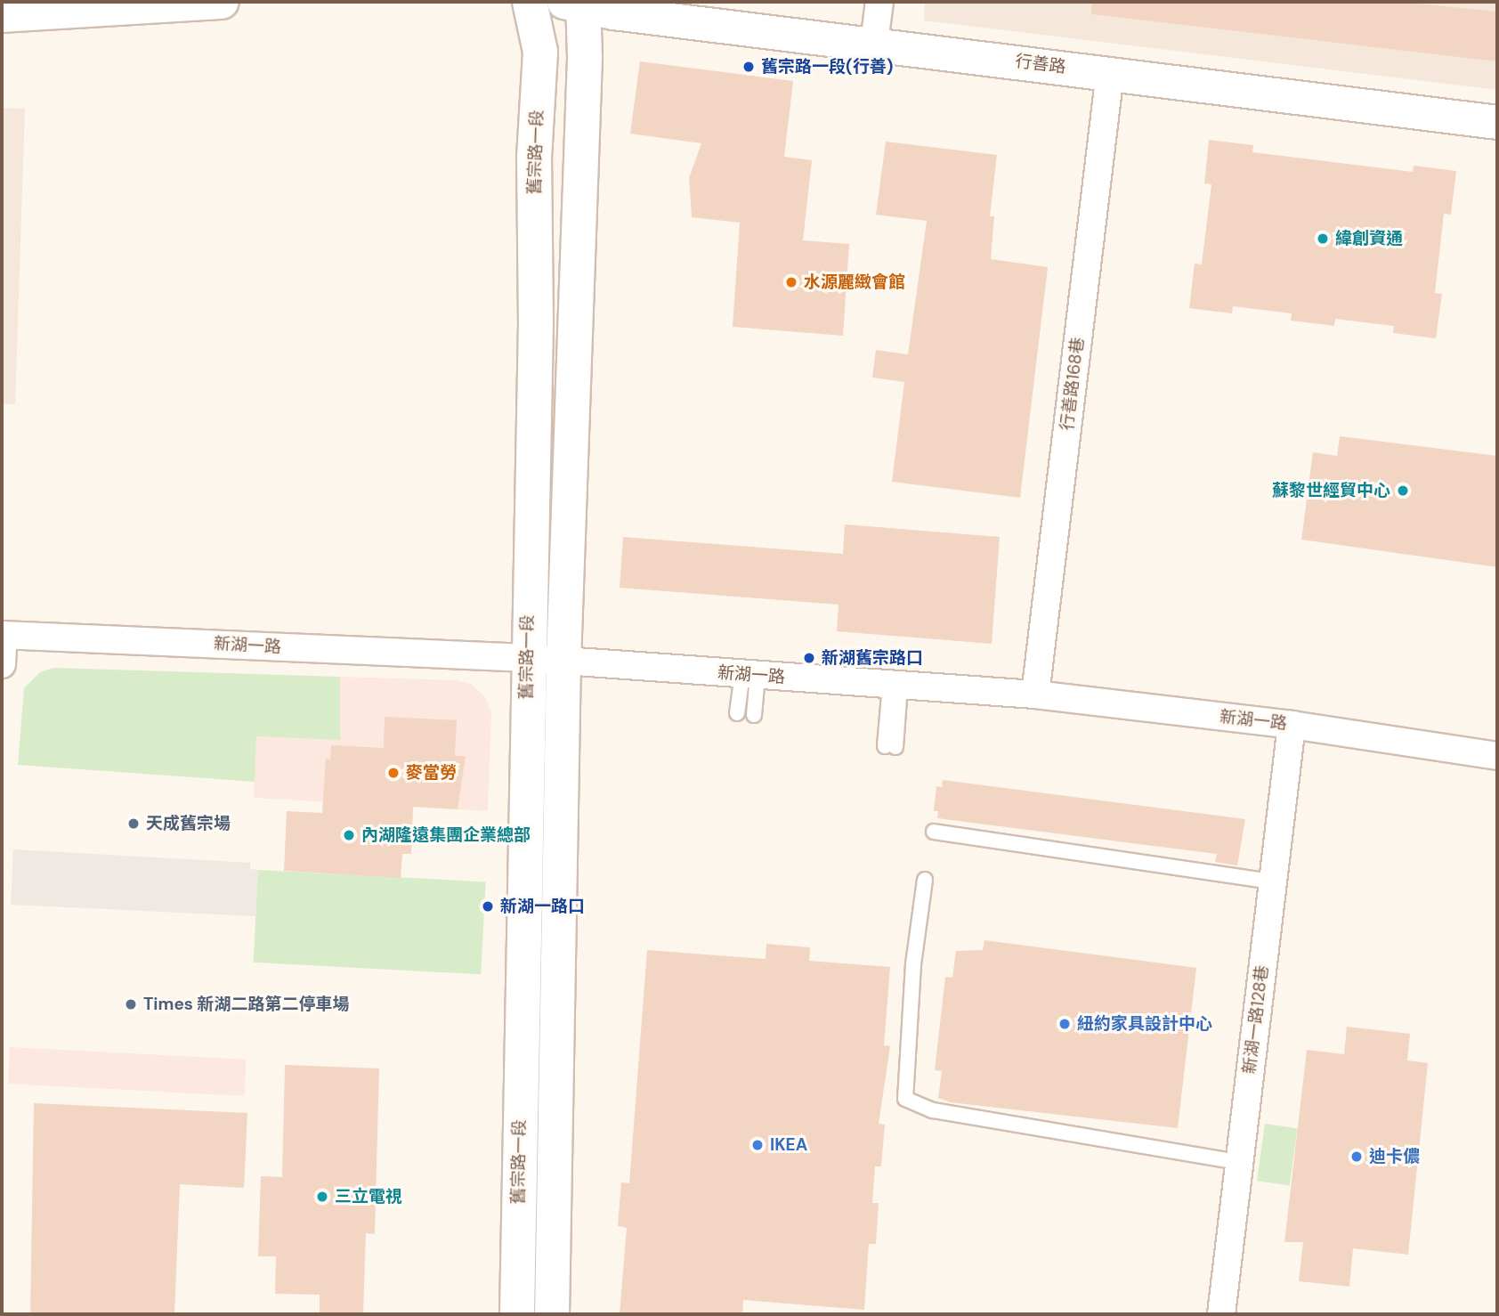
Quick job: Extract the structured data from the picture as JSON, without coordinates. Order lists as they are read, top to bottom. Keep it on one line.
{"streets":{"main road":["舊宗路一段"],"street":["行善路","行善路168巷","新湖一路","新湖一路128巷"]},"crossings":[["行善路","舊宗路一段"],["行善路","行善路168巷"],["舊宗路一段","新湖一路"],["行善路168巷","新湖一路"],["新湖一路","新湖一路128巷"]],"places":["舊宗路一段(行善)","緯創資通","水源麗緻會館","蘇黎世經貿中心","新湖舊宗路口","麥當勞","天成舊宗場","內湖隆遠集團企業總部","新湖一路口","Times 新湖二路第二停車場","紐約家具設計中心","IKEA","迪卡儂","三立電視"]}
